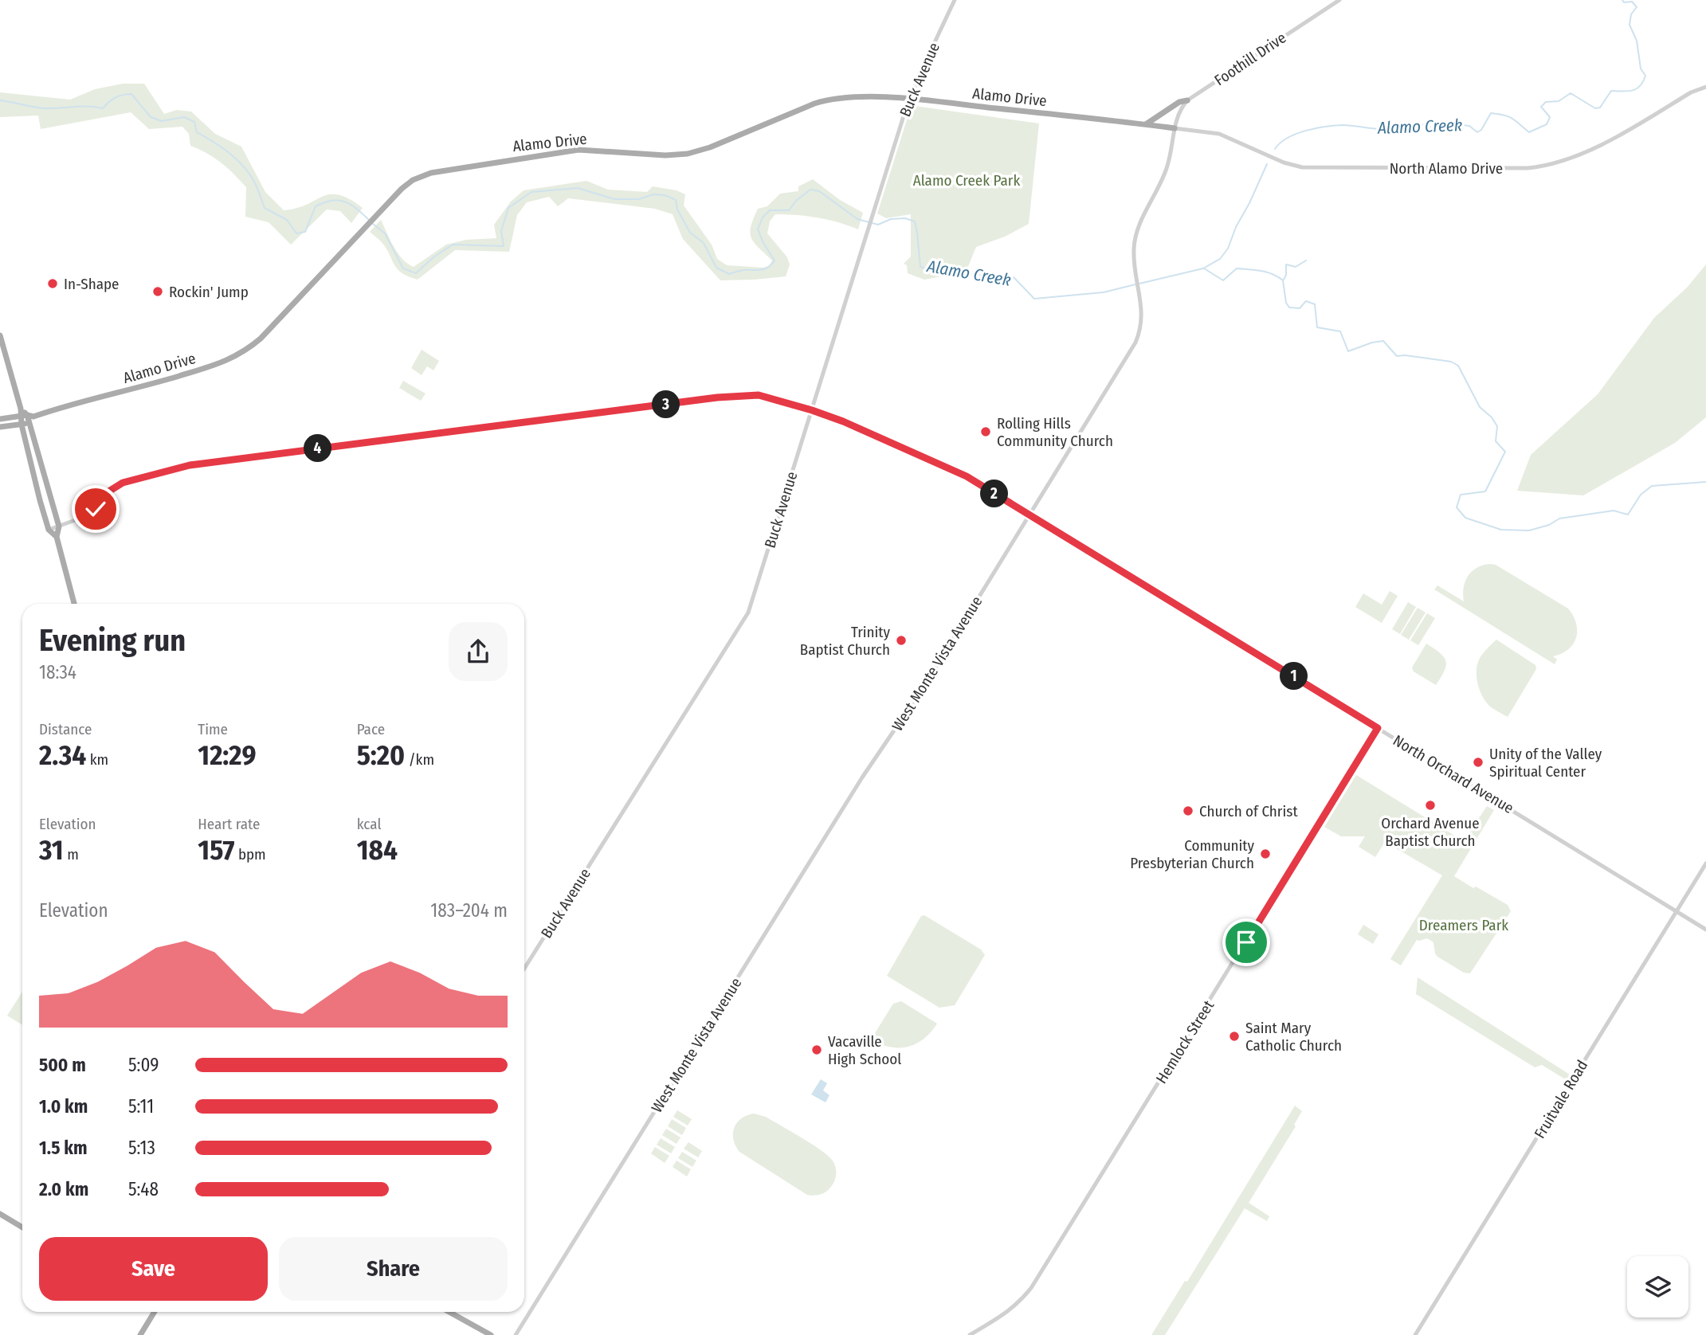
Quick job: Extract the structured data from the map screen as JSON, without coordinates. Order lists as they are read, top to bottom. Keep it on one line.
{"streets":{"main road":["Alamo Drive"],"street":["Foothill Drive","Buck Avenue","North Alamo Drive","West Monte Vista Avenue","North Orchard Avenue","Hemlock Street","Fruitvale Road"]},"crossings":[["Buck Avenue","Alamo Drive"],["Buck Avenue","North Orchard Avenue"],["Alamo Drive","North Alamo Drive"],["Alamo Drive","West Monte Vista Avenue"],["North Alamo Drive","West Monte Vista Avenue"],["West Monte Vista Avenue","North Orchard Avenue"],["North Orchard Avenue","Hemlock Street"],["North Orchard Avenue","Fruitvale Road"]],"water":["Alamo Creek"],"parks":["Alamo Creek Park","Dreamers Park"],"places":["In-Shape","Rockin' Jump","Rolling Hills Community Church","Trinity Baptist Church","Unity of the Valley Spiritual Center","Orchard Avenue Baptist Church","Church of Christ","Community Presbyterian Church","Saint Mary Catholic Church","Vacaville High School"],"page":{"pins":["3","4","2","1"],"heading":["Evening run","18:34"],"stats":[["Distance","2.34 km"],["Time","12:29"],["Pace","5:20 /km"],["Elevation","31 m"],["Heart rate","157 bpm"],["kcal","184"]],"chart":["Elevation","183–204 m"],"list":[{"name":"500 m","note":"5:09"},{"name":"1.0 km","note":"5:11"},{"name":"1.5 km","note":"5:13"},{"name":"2.0 km","note":"5:48"}],"buttons":["Save","Share"]}}
